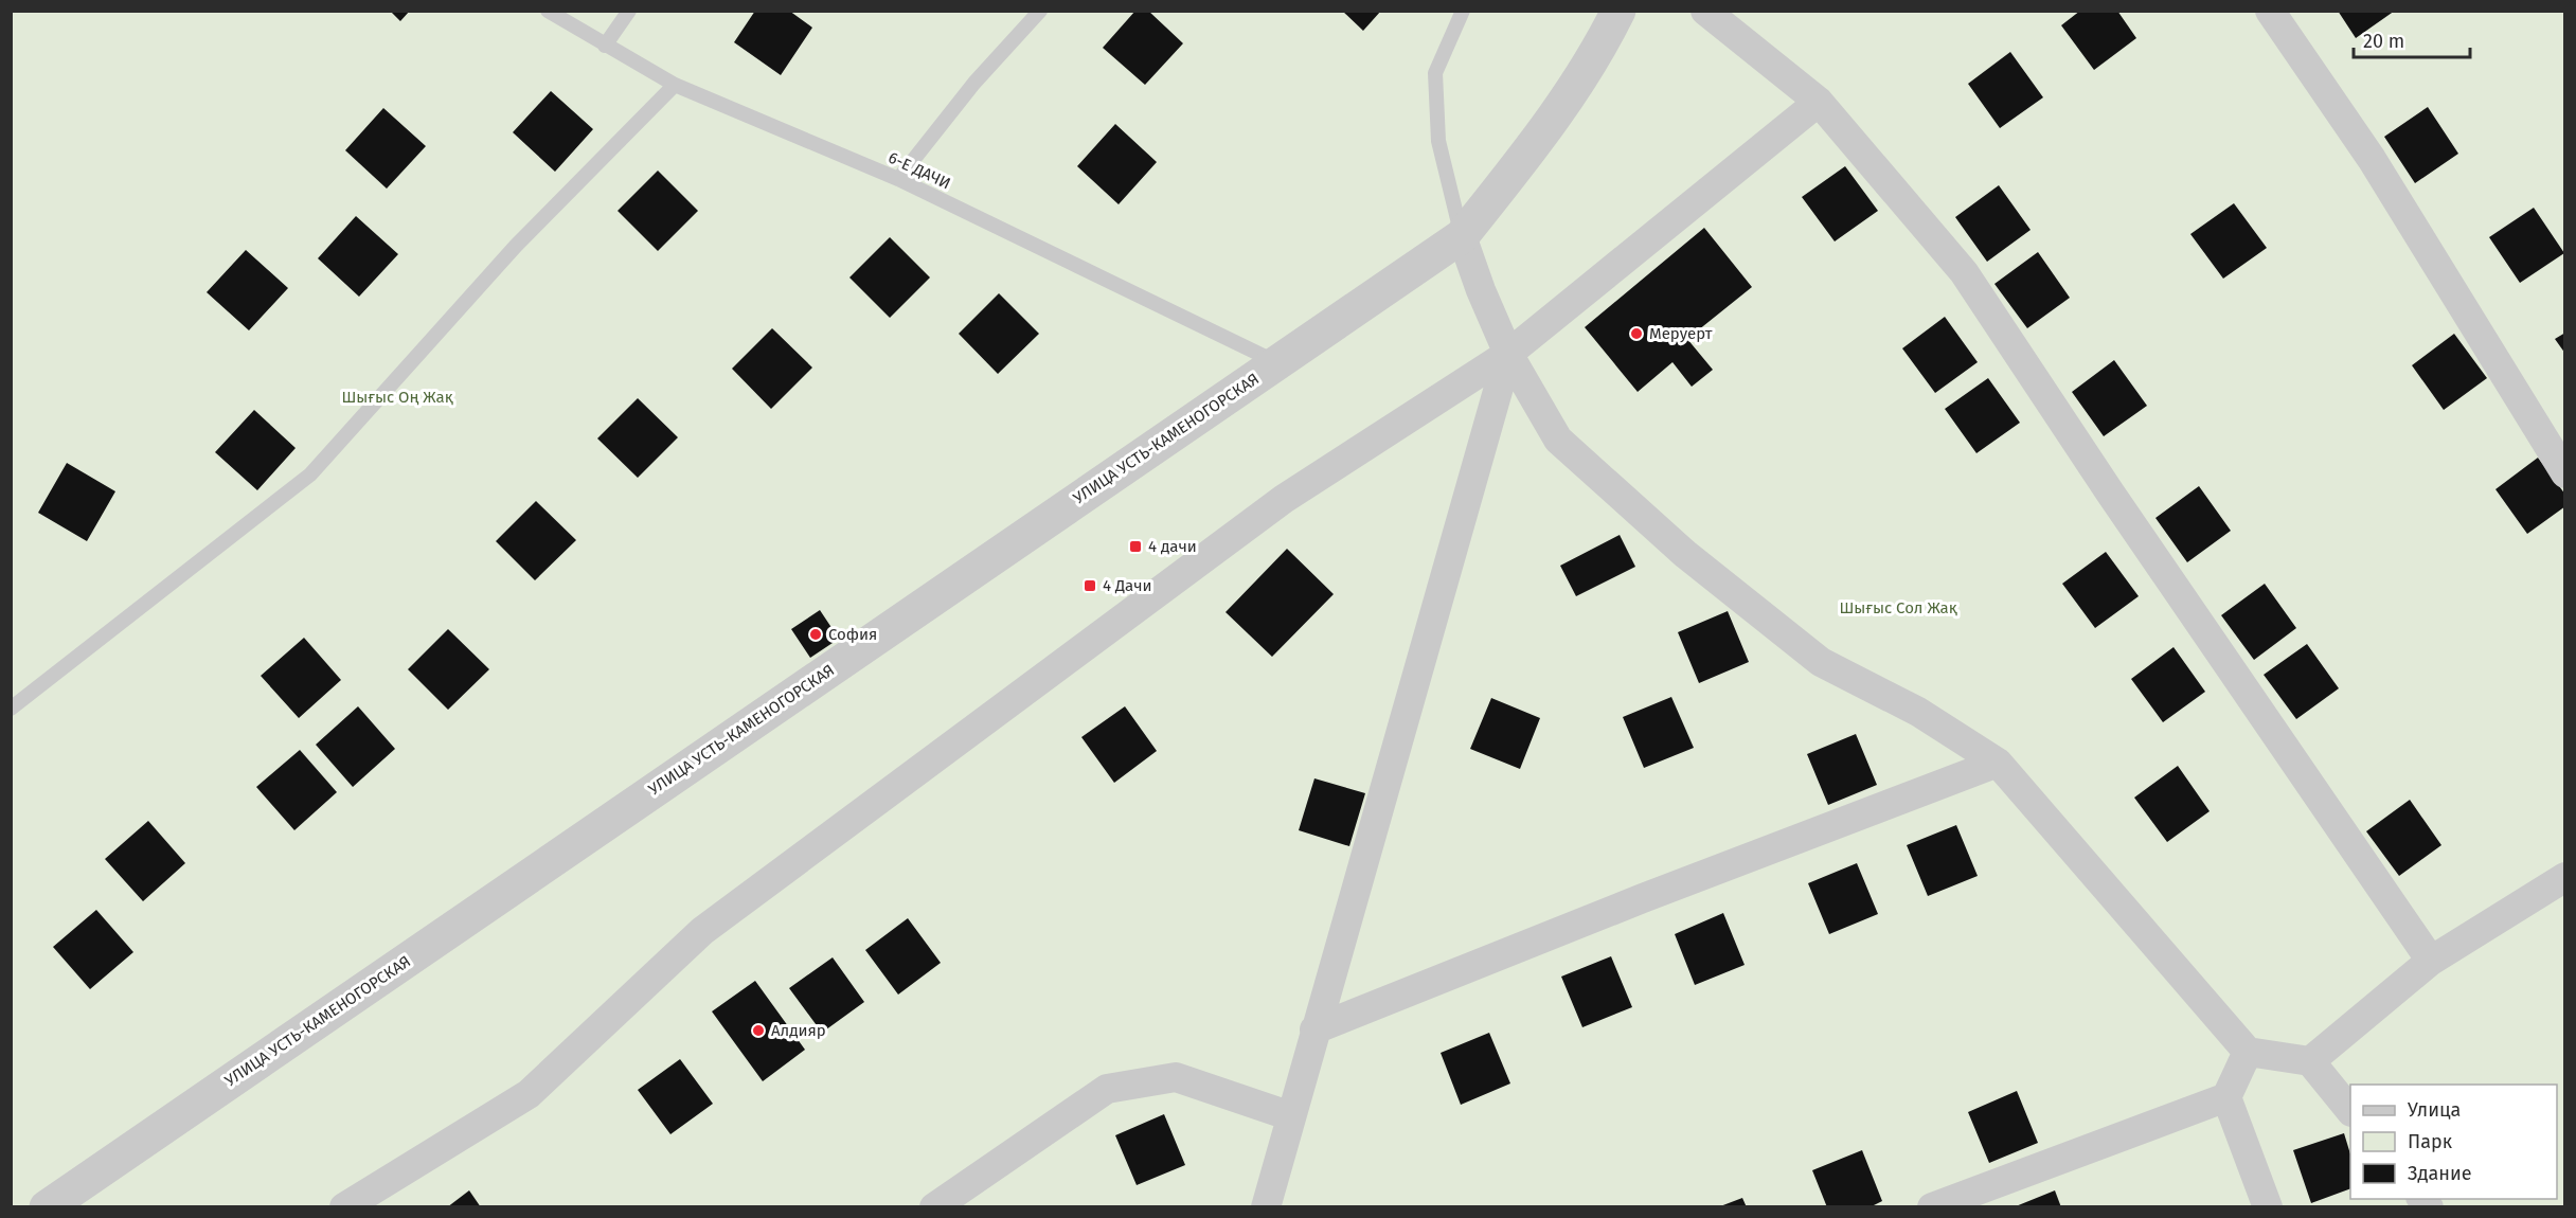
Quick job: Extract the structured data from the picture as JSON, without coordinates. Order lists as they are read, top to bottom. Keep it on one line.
{"streets":{"street":["УЛИЦА УСТЬ-КАМЕНОГОРСКАЯ"],"lane":["6-Е ДАЧИ"]},"crossings":[["6-Е ДАЧИ","УЛИЦА УСТЬ-КАМЕНОГОРСКАЯ"]],"parks":["Шығыс Оң Жақ","Шығыс Сол Жақ"],"places":{"other":["Меруерт","София","Алдияр"],"transit":["4 дачи","4 Дачи"]},"legend":["Улица","Парк","Здание"],"scale_bar":"20 m"}
